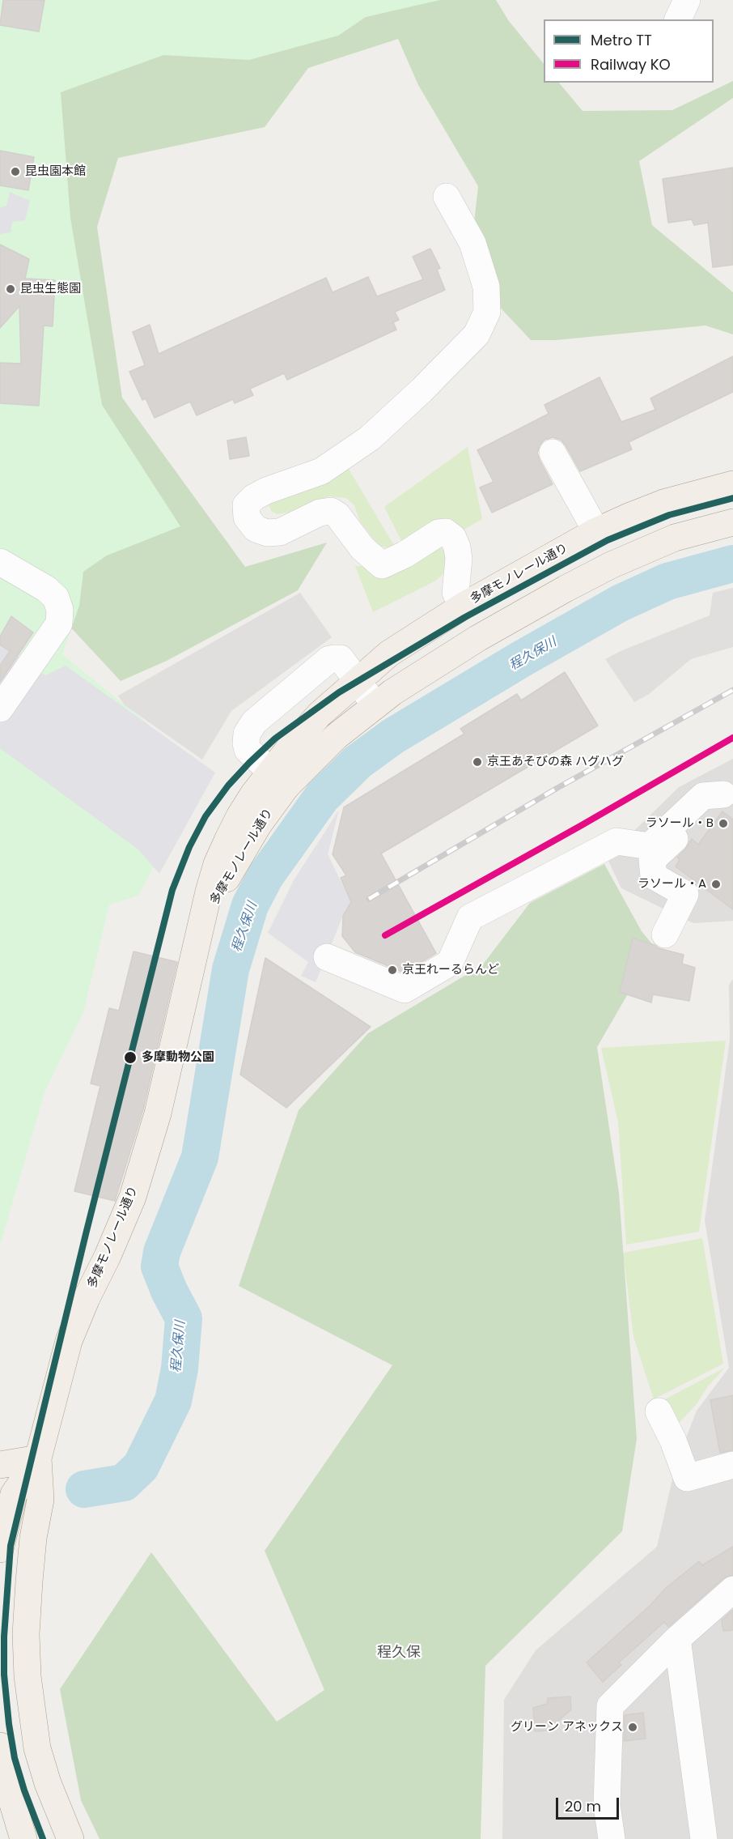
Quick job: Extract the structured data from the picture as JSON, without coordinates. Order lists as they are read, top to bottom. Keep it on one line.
{"streets":{"main road":["多摩モノレール通り"]},"districts":["程久保"],"water":["程久保川"],"places":["昆虫園本館","昆虫生態園","京王あそびの森 ハグハグ","ラソール・B","ラソール・A","京王れーるらんど","多摩動物公園","グリーン アネックス"],"lines":["metro line TT","rail line KO"],"legend":["Metro TT","Railway KO"],"scale_bar":"20 m"}
